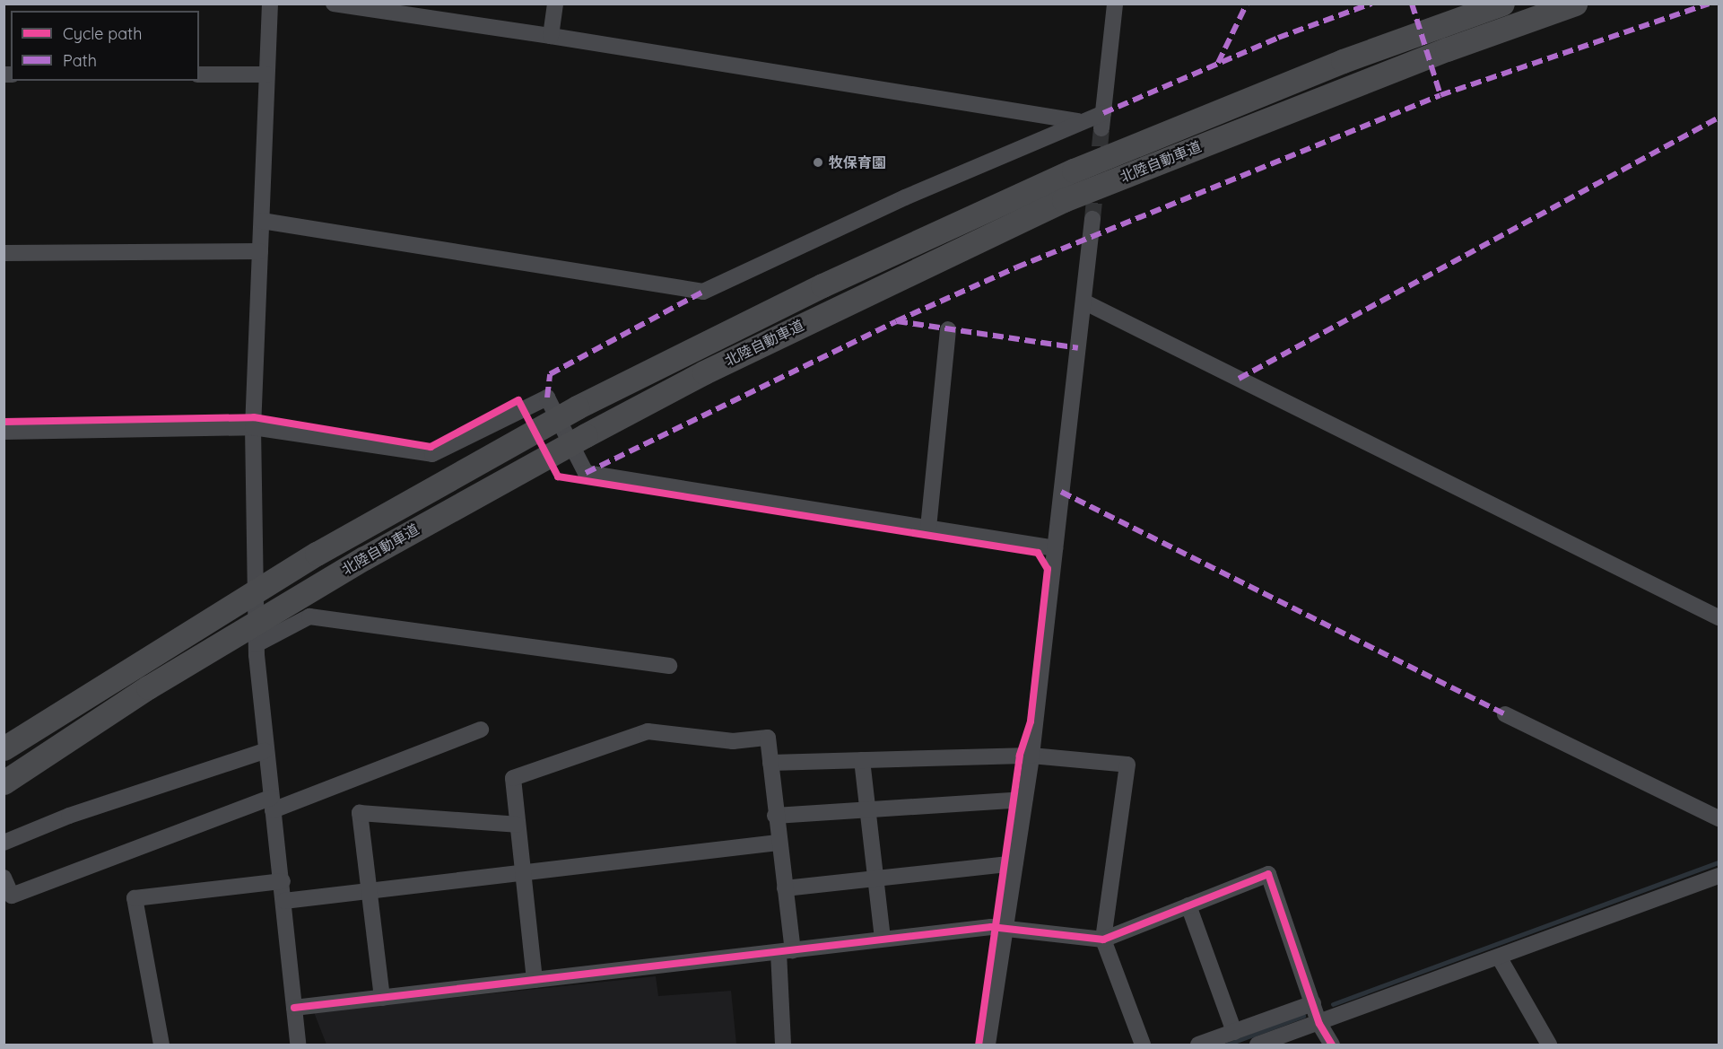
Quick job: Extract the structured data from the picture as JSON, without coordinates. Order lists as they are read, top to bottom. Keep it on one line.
{"streets":{"highway":["北陸自動車道"]},"places":["牧保育園"],"legend":["Cycle path","Path"]}
